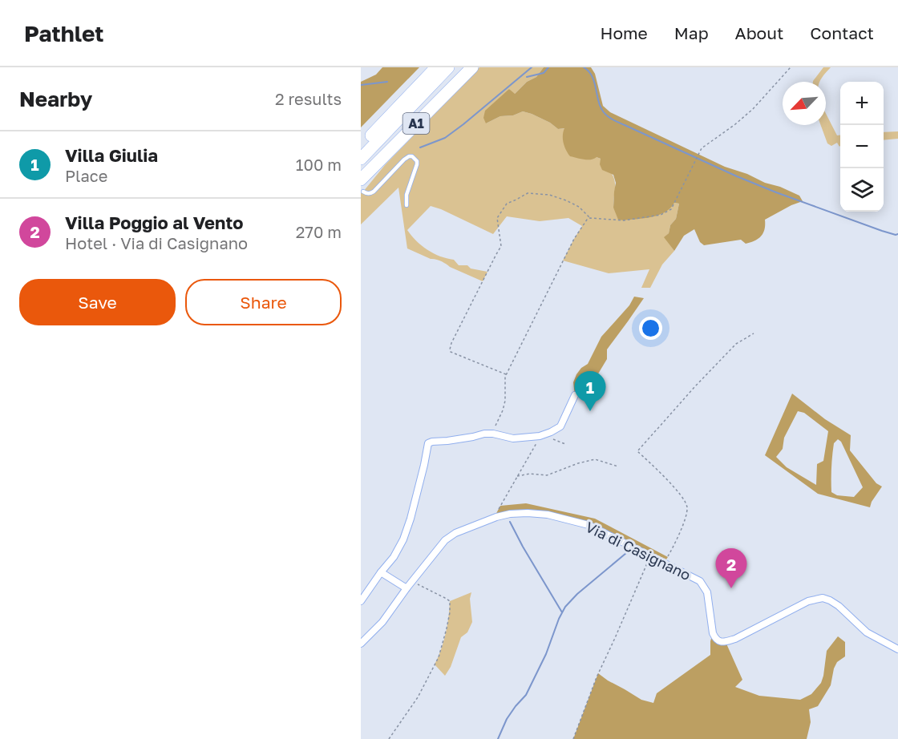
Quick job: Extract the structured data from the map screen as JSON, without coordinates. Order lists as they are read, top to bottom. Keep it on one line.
{"streets":{"highway":["A1"],"street":["Via di Casignano"]},"north":"bottom left","page":{"header":"Pathlet","nav":["Home","Map","About","Contact"],"heading":["Nearby","2 results"],"map_buttons":["+","−"],"list":[{"mark":"1","name":"Villa Giulia","note":"Place","value":"100 m"},{"mark":"2","name":"Villa Poggio al Vento","note":"Hotel · Via di Casignano","value":"270 m"}],"buttons":["Save","Share"],"pins":["1","2"]}}
